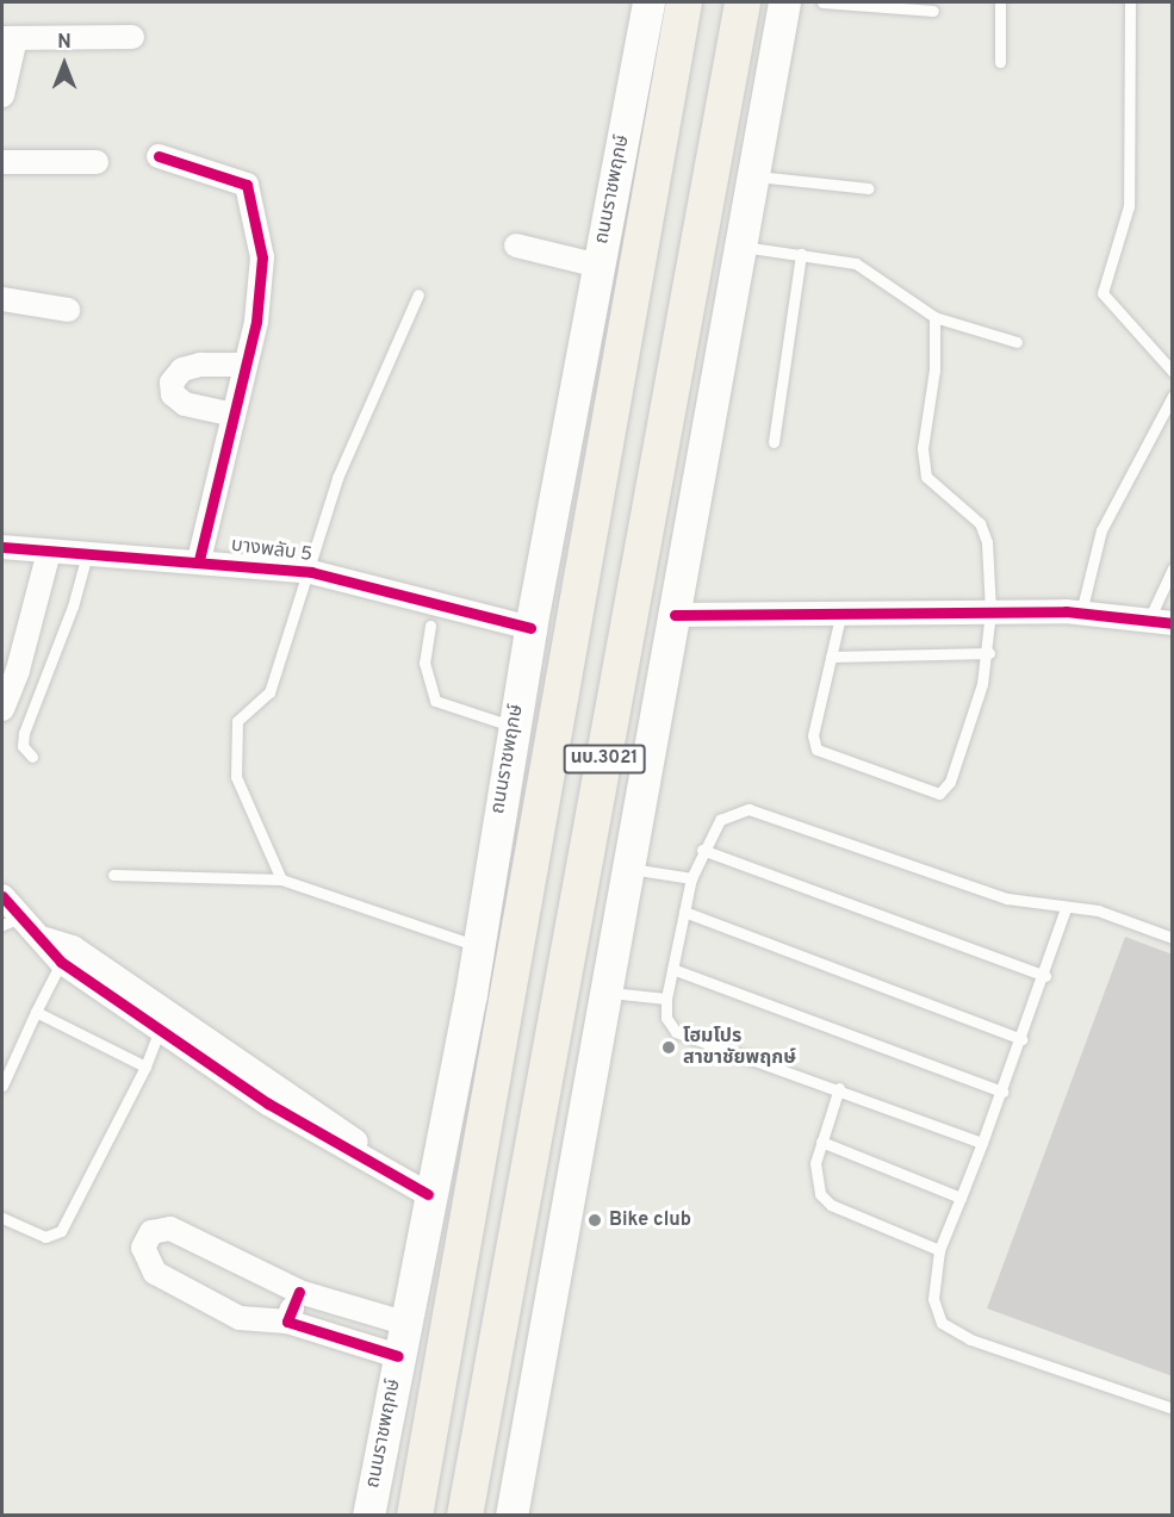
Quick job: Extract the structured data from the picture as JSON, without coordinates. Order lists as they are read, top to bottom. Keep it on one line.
{"streets":{"main road":["ถนนราชพฤกษ์","นบ.3021"],"street":["บางพลับ 5"]},"crossings":[["ถนนราชพฤกษ์","บางพลับ 5"]],"places":["โฮมโปร สาขาชัยพฤกษ์","Bike club"],"north":"top"}
